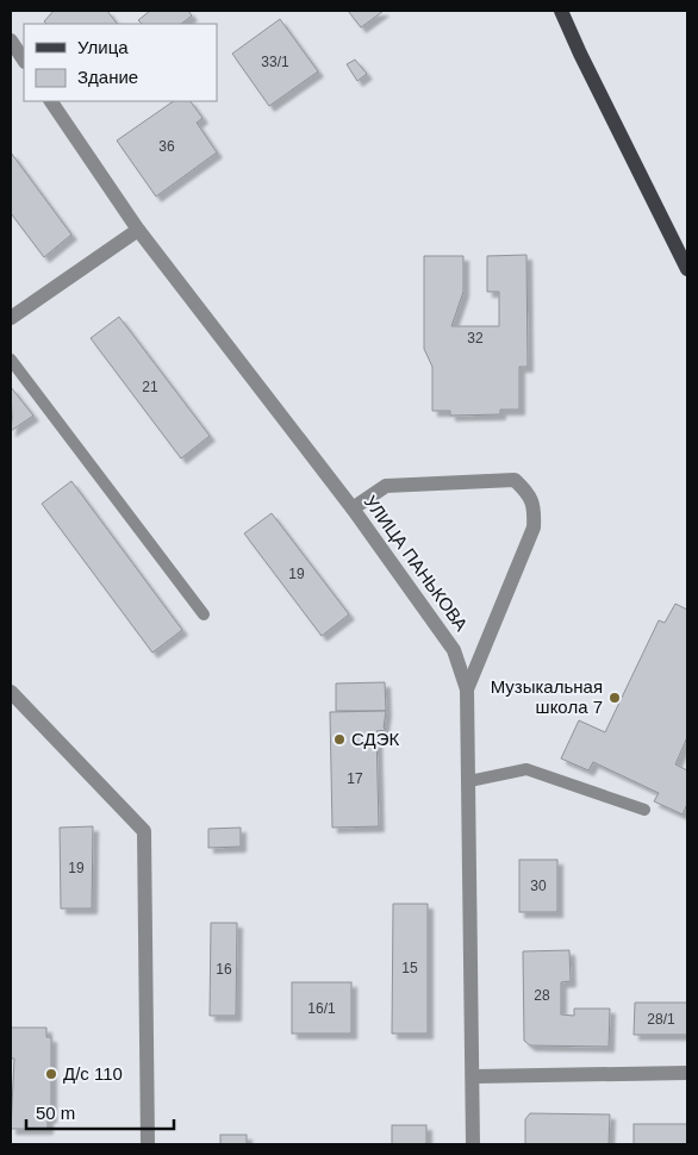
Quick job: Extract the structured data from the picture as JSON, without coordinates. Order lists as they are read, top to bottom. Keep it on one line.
{"streets":{"street":["УЛИЦА ПАНЬКОВА"]},"places":["Музыкальная школа 7","СДЭК","Д/с 110"],"house_numbers":["33/1","36","32","21","19","17","19","30","15","16","28","16/1","28/1"],"legend":["Улица","Здание"],"scale_bar":"50 m"}
